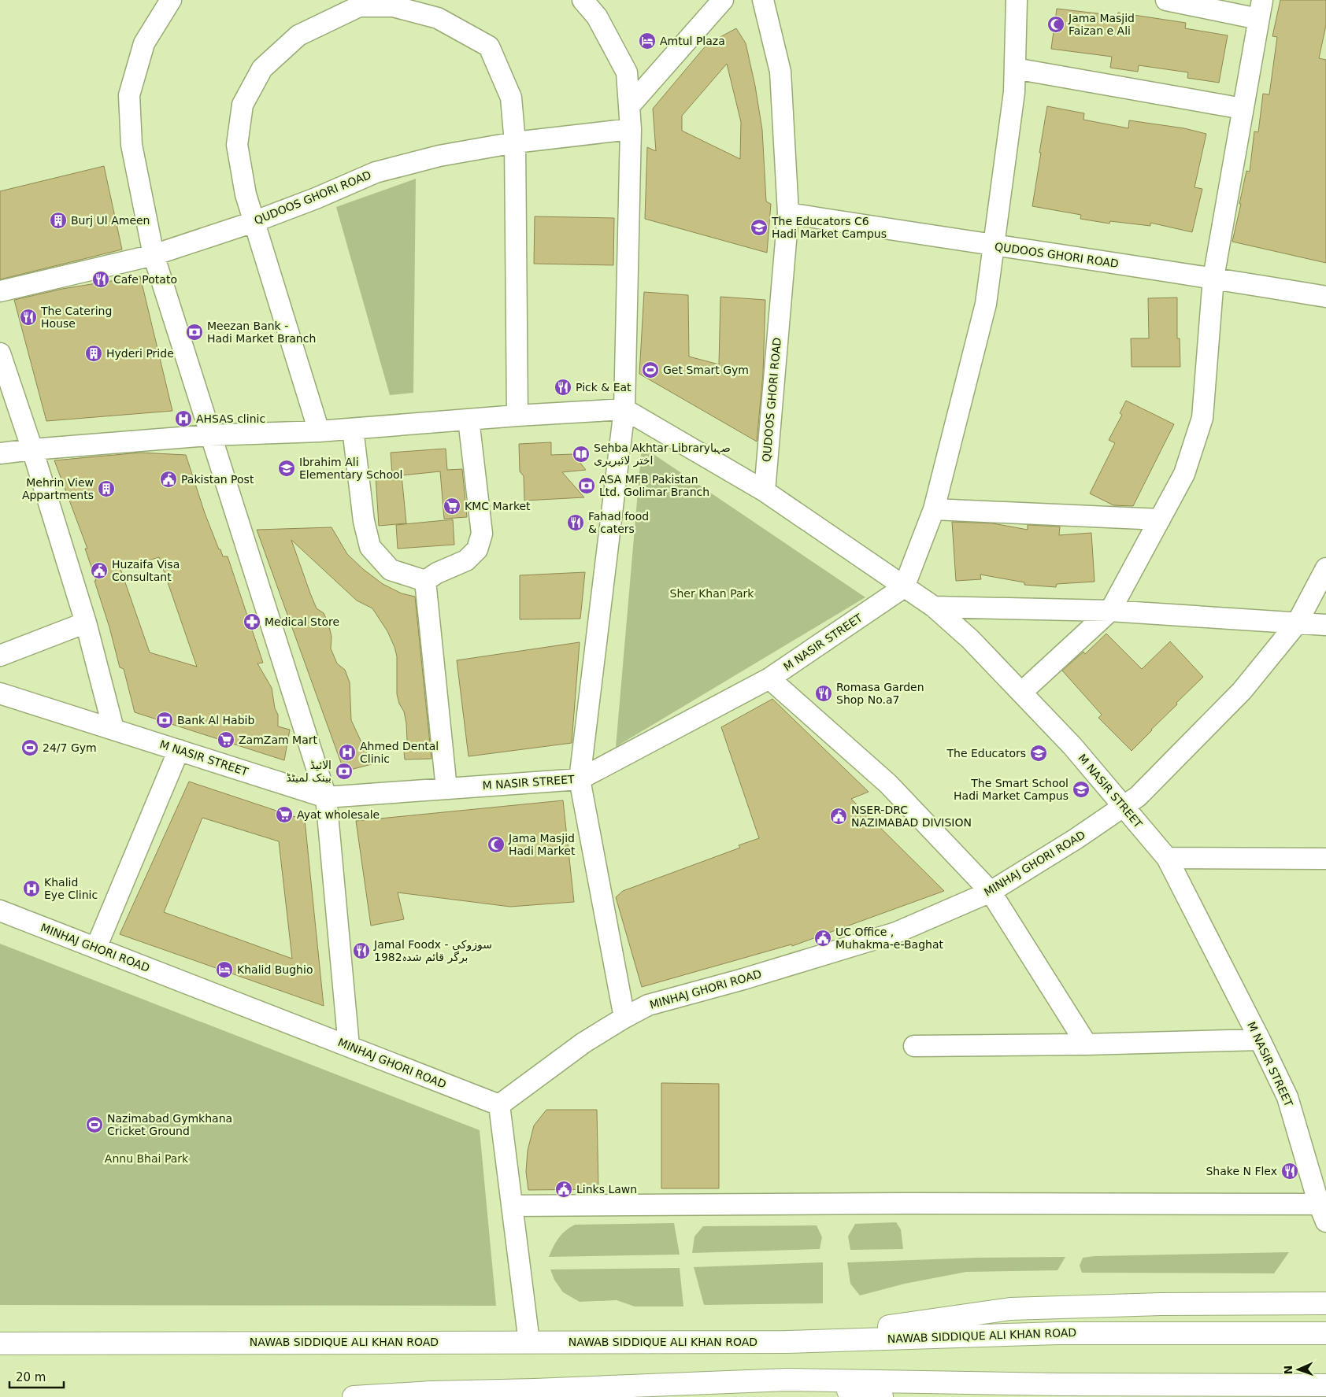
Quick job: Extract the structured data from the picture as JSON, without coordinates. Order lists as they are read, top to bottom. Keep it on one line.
{"streets":{"main road":["NAWAB SIDDIQUE ALI KHAN ROAD"],"street":["QUDOOS GHORI ROAD","M NASIR STREET","MINHAJ GHORI ROAD"]},"crossings":[["M NASIR STREET","MINHAJ GHORI ROAD"]],"parks":["Sher Khan Park","Annu Bhai Park"],"places":{"mosque":["Jama Masjid Faizan e Ali","Jama Masjid Hadi Market"],"hotel":["Amtul Plaza","Khalid Bughio"],"building":["Burj Ul Ameen","Hyderi Pride","Mehrin View Appartments"],"school or university":["The Educators C6 Hadi Market Campus","Ibrahim Ali Elementary School","The Educators","The Smart School Hadi Market Campus"],"restaurant":["Cafe Potato","The Catering House","Pick & Eat","Fahad food & caters","Romasa Garden Shop No.a7","Jamal Foodx - سوزوکی برگر قائم شدہ1982","Shake N Flex"],"bank":["Meezan Bank - Hadi Market Branch","ASA MFB Pakistan Ltd. Golimar Branch","Bank Al Habib","الائیڈ بینک لمیٹڈ"],"sports":["Get Smart Gym","24/7 Gym","Nazimabad Gymkhana Cricket Ground"],"hospital":["AHSAS clinic","Ahmed Dental Clinic","Khalid Eye Clinic"],"library":["Sehba Akhtar Libraryصہبا اختر لائبریری"],"public building":["Pakistan Post","Huzaifa Visa Consultant","NSER-DRC NAZIMABAD DIVISION","UC Office , Muhakma-e-Baghat","Links Lawn"],"supermarket":["KMC Market","ZamZam Mart","Ayat wholesale"],"pharmacy":["Medical Store"]},"scale_bar":"20 m","north":"left"}
